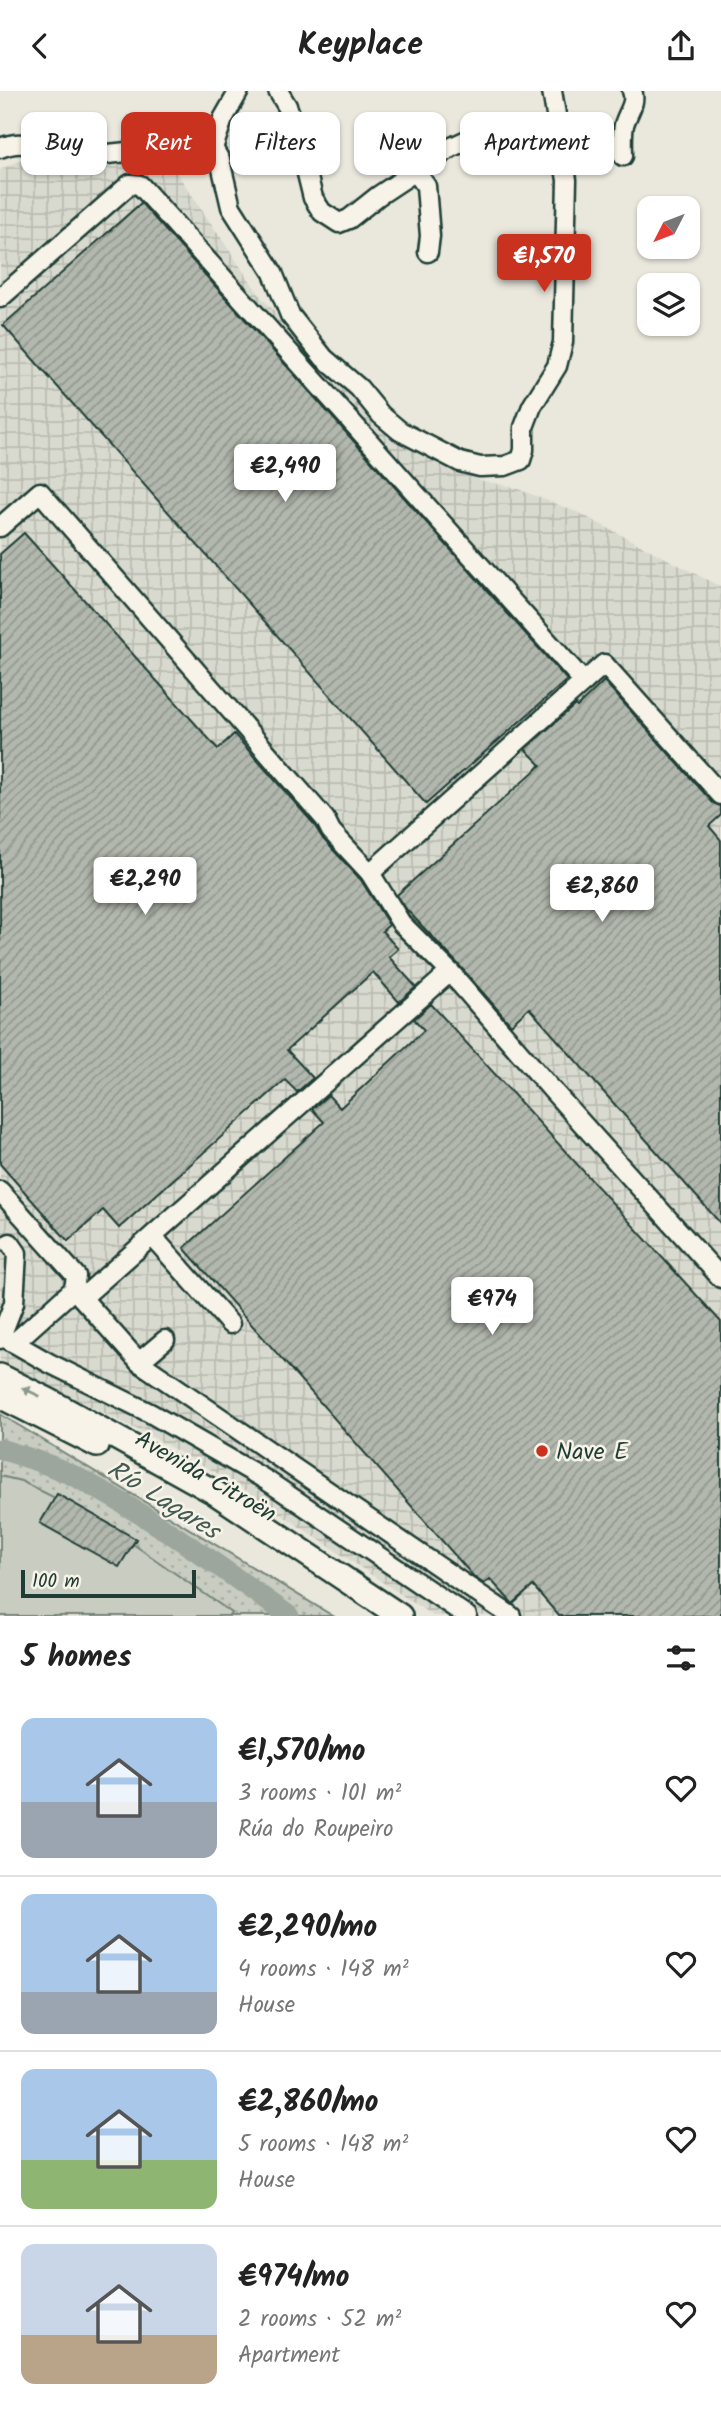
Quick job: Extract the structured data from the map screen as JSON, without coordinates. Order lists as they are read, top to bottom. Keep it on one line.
{"streets":{"main road":["Avenida Citroën"]},"water":["Río Lagares"],"places":["Nave E"],"scale_bar":"100 m","north":"bottom left","page":{"header":"Keyplace","chip":["Buy","Rent","Filters","New","Apartment"],"price":["€1,570","€2,490","€2,290","€2,860","€974"],"scale":"100 m","heading":"5 homes","list":[{"name":"€1,570/mo","note":"3 rooms · 101 m² · Rúa do Roupeiro"},{"name":"€2,290/mo","note":"4 rooms · 148 m² · House"},{"name":"€2,860/mo","note":"5 rooms · 148 m² · House"},{"name":"€974/mo","note":"2 rooms · 52 m² · Apartment"}]}}
